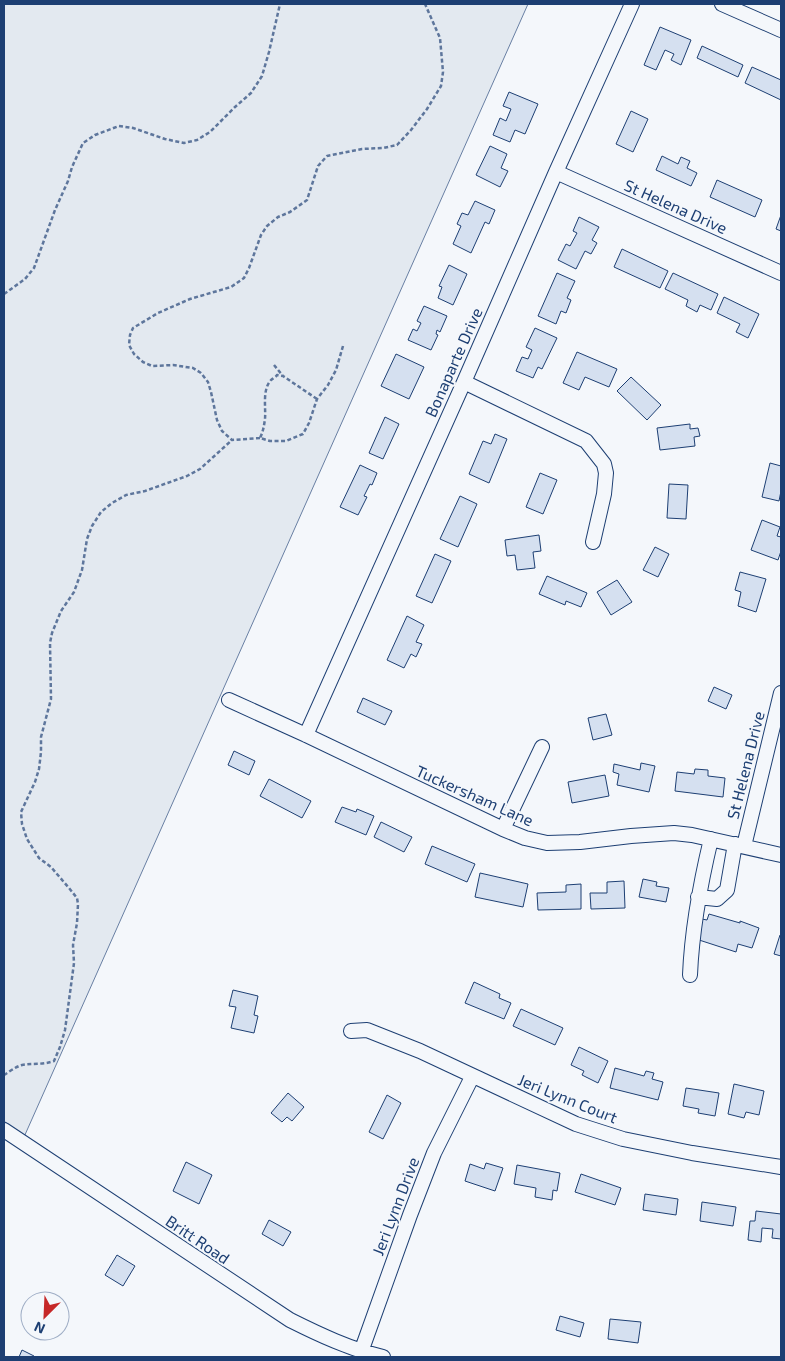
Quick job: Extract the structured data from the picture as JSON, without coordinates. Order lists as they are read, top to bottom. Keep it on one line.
{"streets":{"street":["St Helena Drive","Bonaparte Drive","Tuckersham Lane","Jeri Lynn Court","Jeri Lynn Drive","Britt Road"]},"crossings":[["St Helena Drive","Bonaparte Drive"],["St Helena Drive","Tuckersham Lane"],["Bonaparte Drive","Tuckersham Lane"],["Jeri Lynn Court","Jeri Lynn Drive"],["Jeri Lynn Drive","Britt Road"]],"north":"bottom left"}
